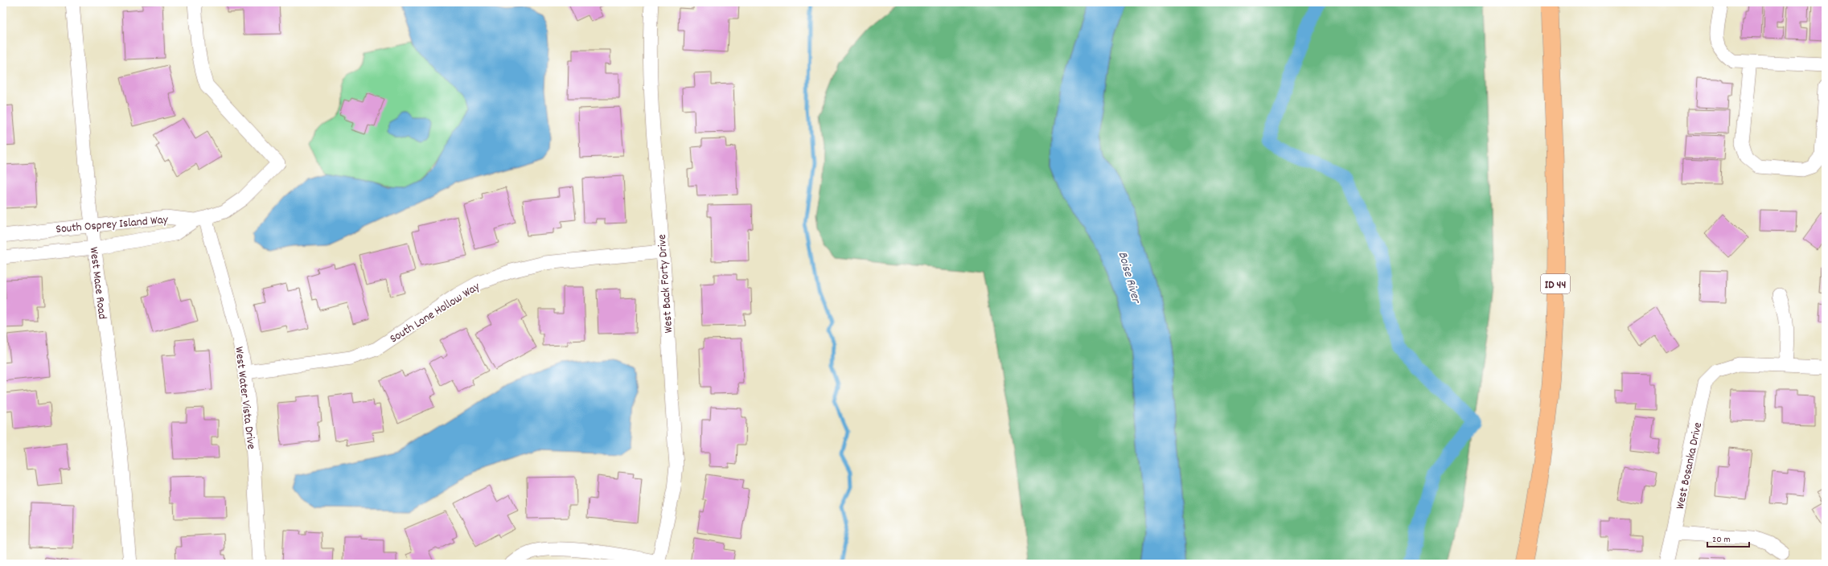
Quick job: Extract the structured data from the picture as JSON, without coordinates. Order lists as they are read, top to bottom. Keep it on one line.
{"streets":{"main road":["ID 44"],"street":["South Osprey Island Way","West Mace Road","West Back Forty Drive","South Lone Hollow Way","West Water Vista Drive","West Bosanka Drive"]},"crossings":[["South Osprey Island Way","West Mace Road"],["South Osprey Island Way","West Water Vista Drive"],["West Back Forty Drive","South Lone Hollow Way"],["South Lone Hollow Way","West Water Vista Drive"]],"water":["Boise River"],"scale_bar":"20 m"}
